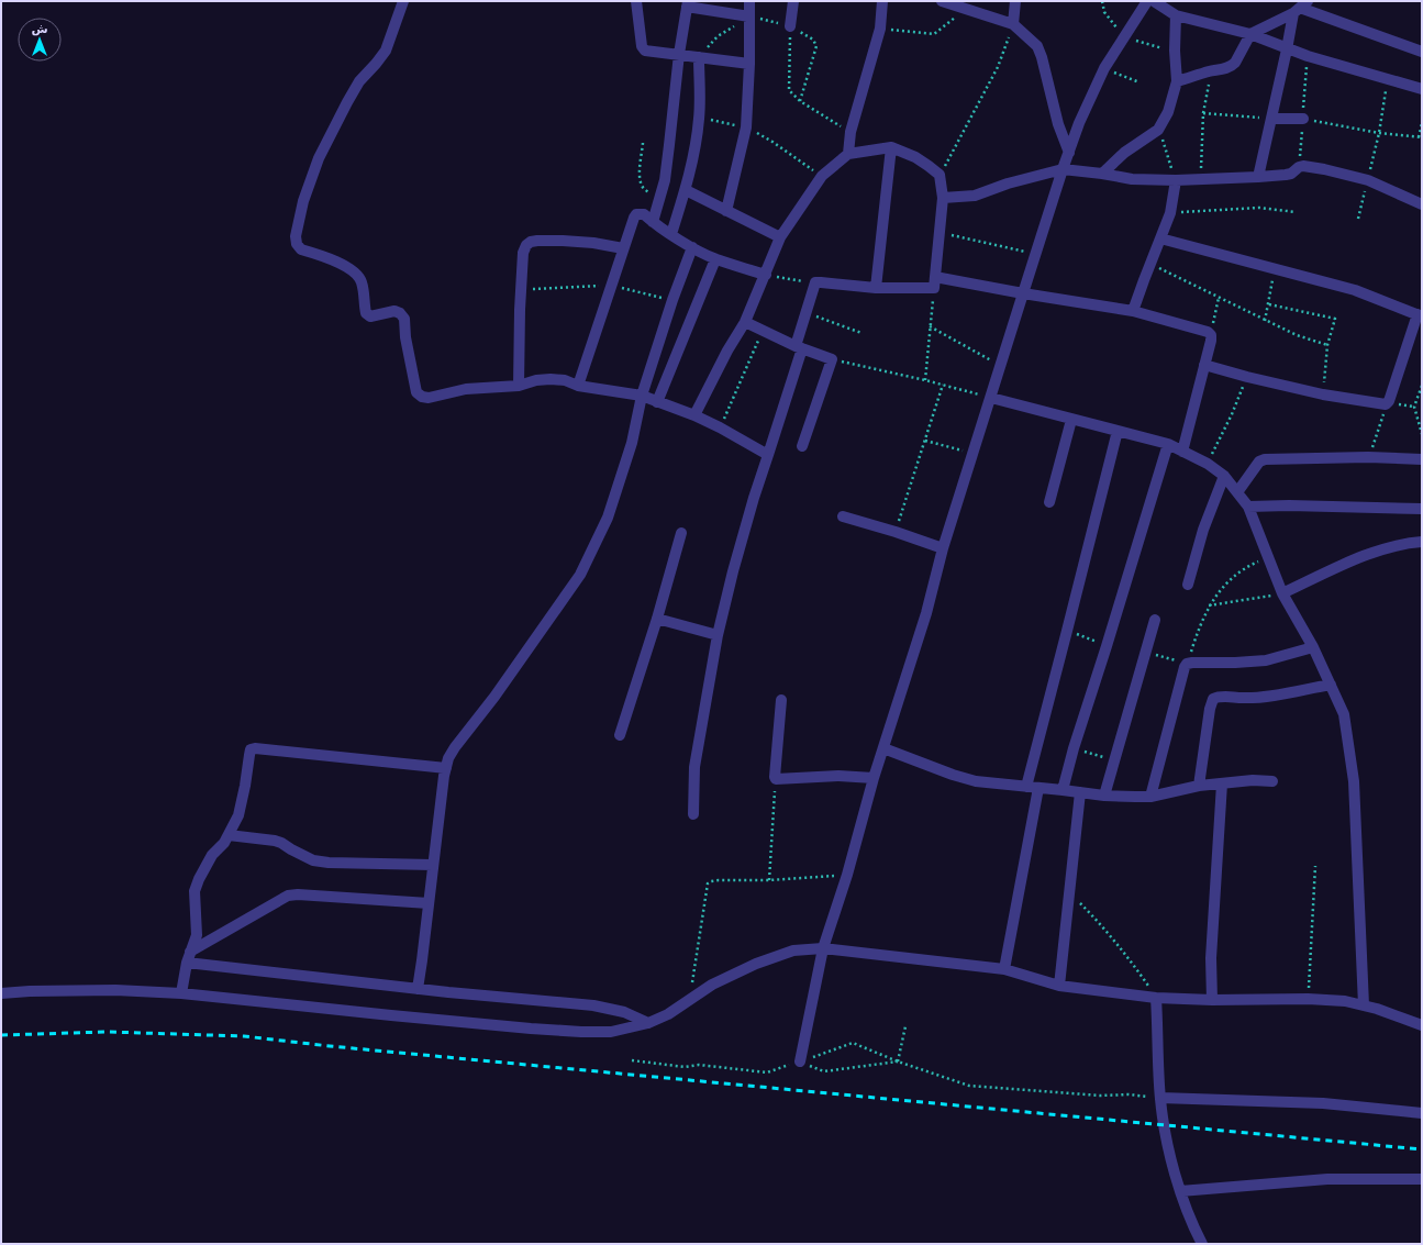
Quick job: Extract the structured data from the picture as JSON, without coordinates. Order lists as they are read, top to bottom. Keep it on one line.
{"north":"top"}
